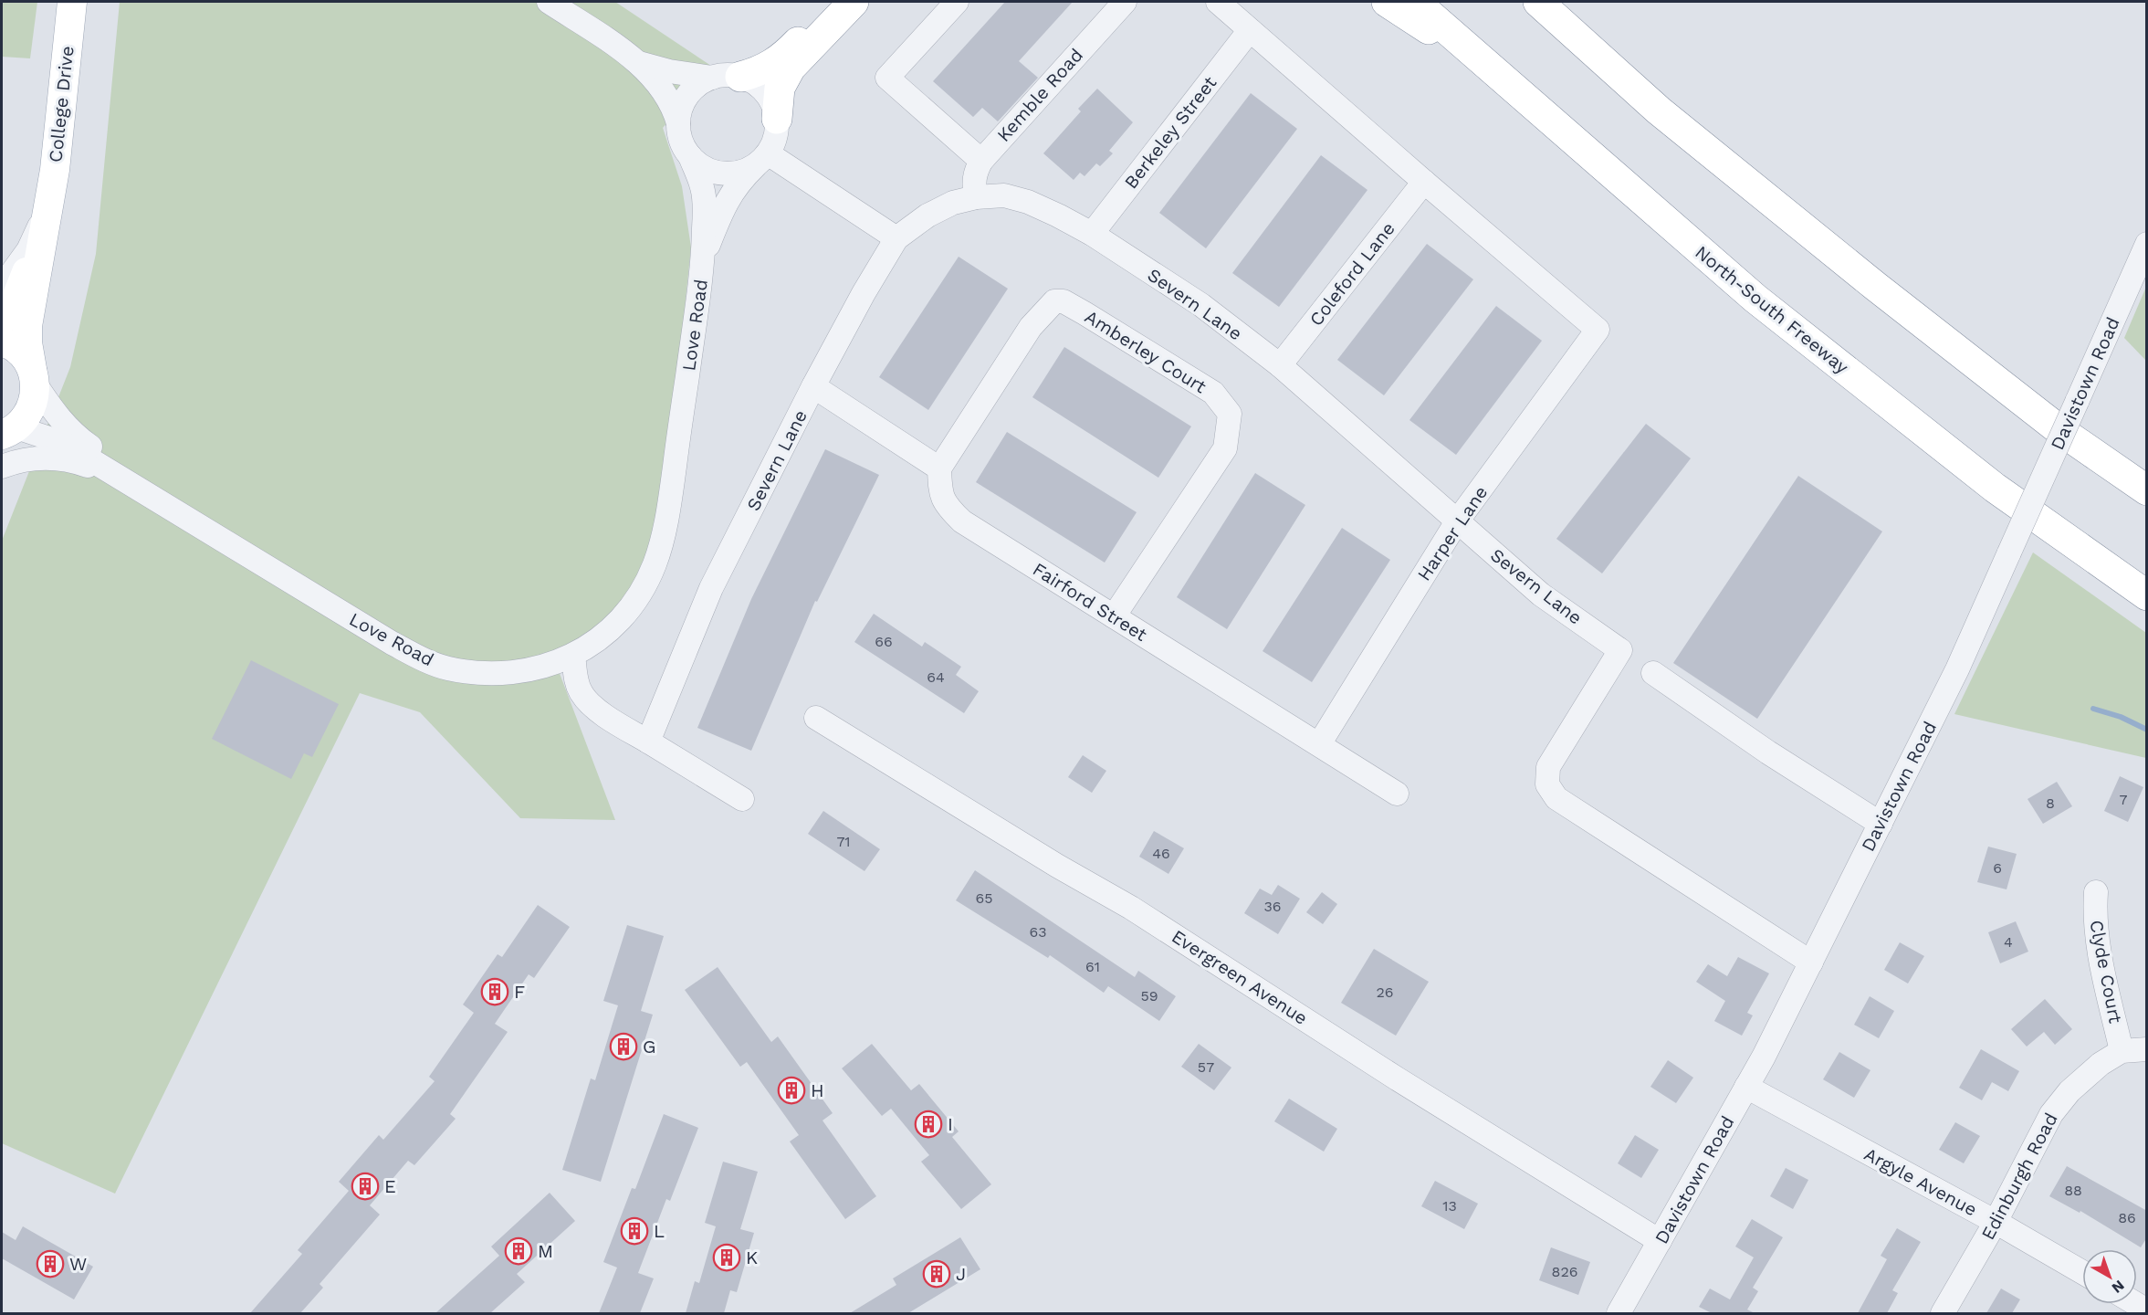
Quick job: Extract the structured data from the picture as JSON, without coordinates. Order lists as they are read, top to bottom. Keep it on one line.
{"streets":{"highway":["North-South Freeway"],"main road":["College Drive"],"street":["Kemble Road","Berkeley Street","Coleford Lane","Severn Lane","Love Road","Amberley Court","Davistown Road","Harper Lane","Fairford Street","Clyde Court","Evergreen Avenue","Edinburgh Road","Argyle Avenue"]},"crossings":[["Kemble Road","Severn Lane"],["College Drive","Love Road"],["Berkeley Street","Severn Lane"],["Coleford Lane","Severn Lane"],["Coleford Lane","Harper Lane"],["Severn Lane","Davistown Road"],["Severn Lane","Harper Lane"],["Amberley Court","Fairford Street"],["Davistown Road","Evergreen Avenue"],["Davistown Road","Argyle Avenue"],["Harper Lane","Fairford Street"],["Clyde Court","Edinburgh Road"],["Edinburgh Road","Argyle Avenue"]],"places":{"building":["F","G","H","I","E","L","M","K","W","J"]},"house_numbers":["66","64","7","8","71","46","6","65","36","63","4","61","26","59","57","88","13","86","826"],"north":"bottom right"}
